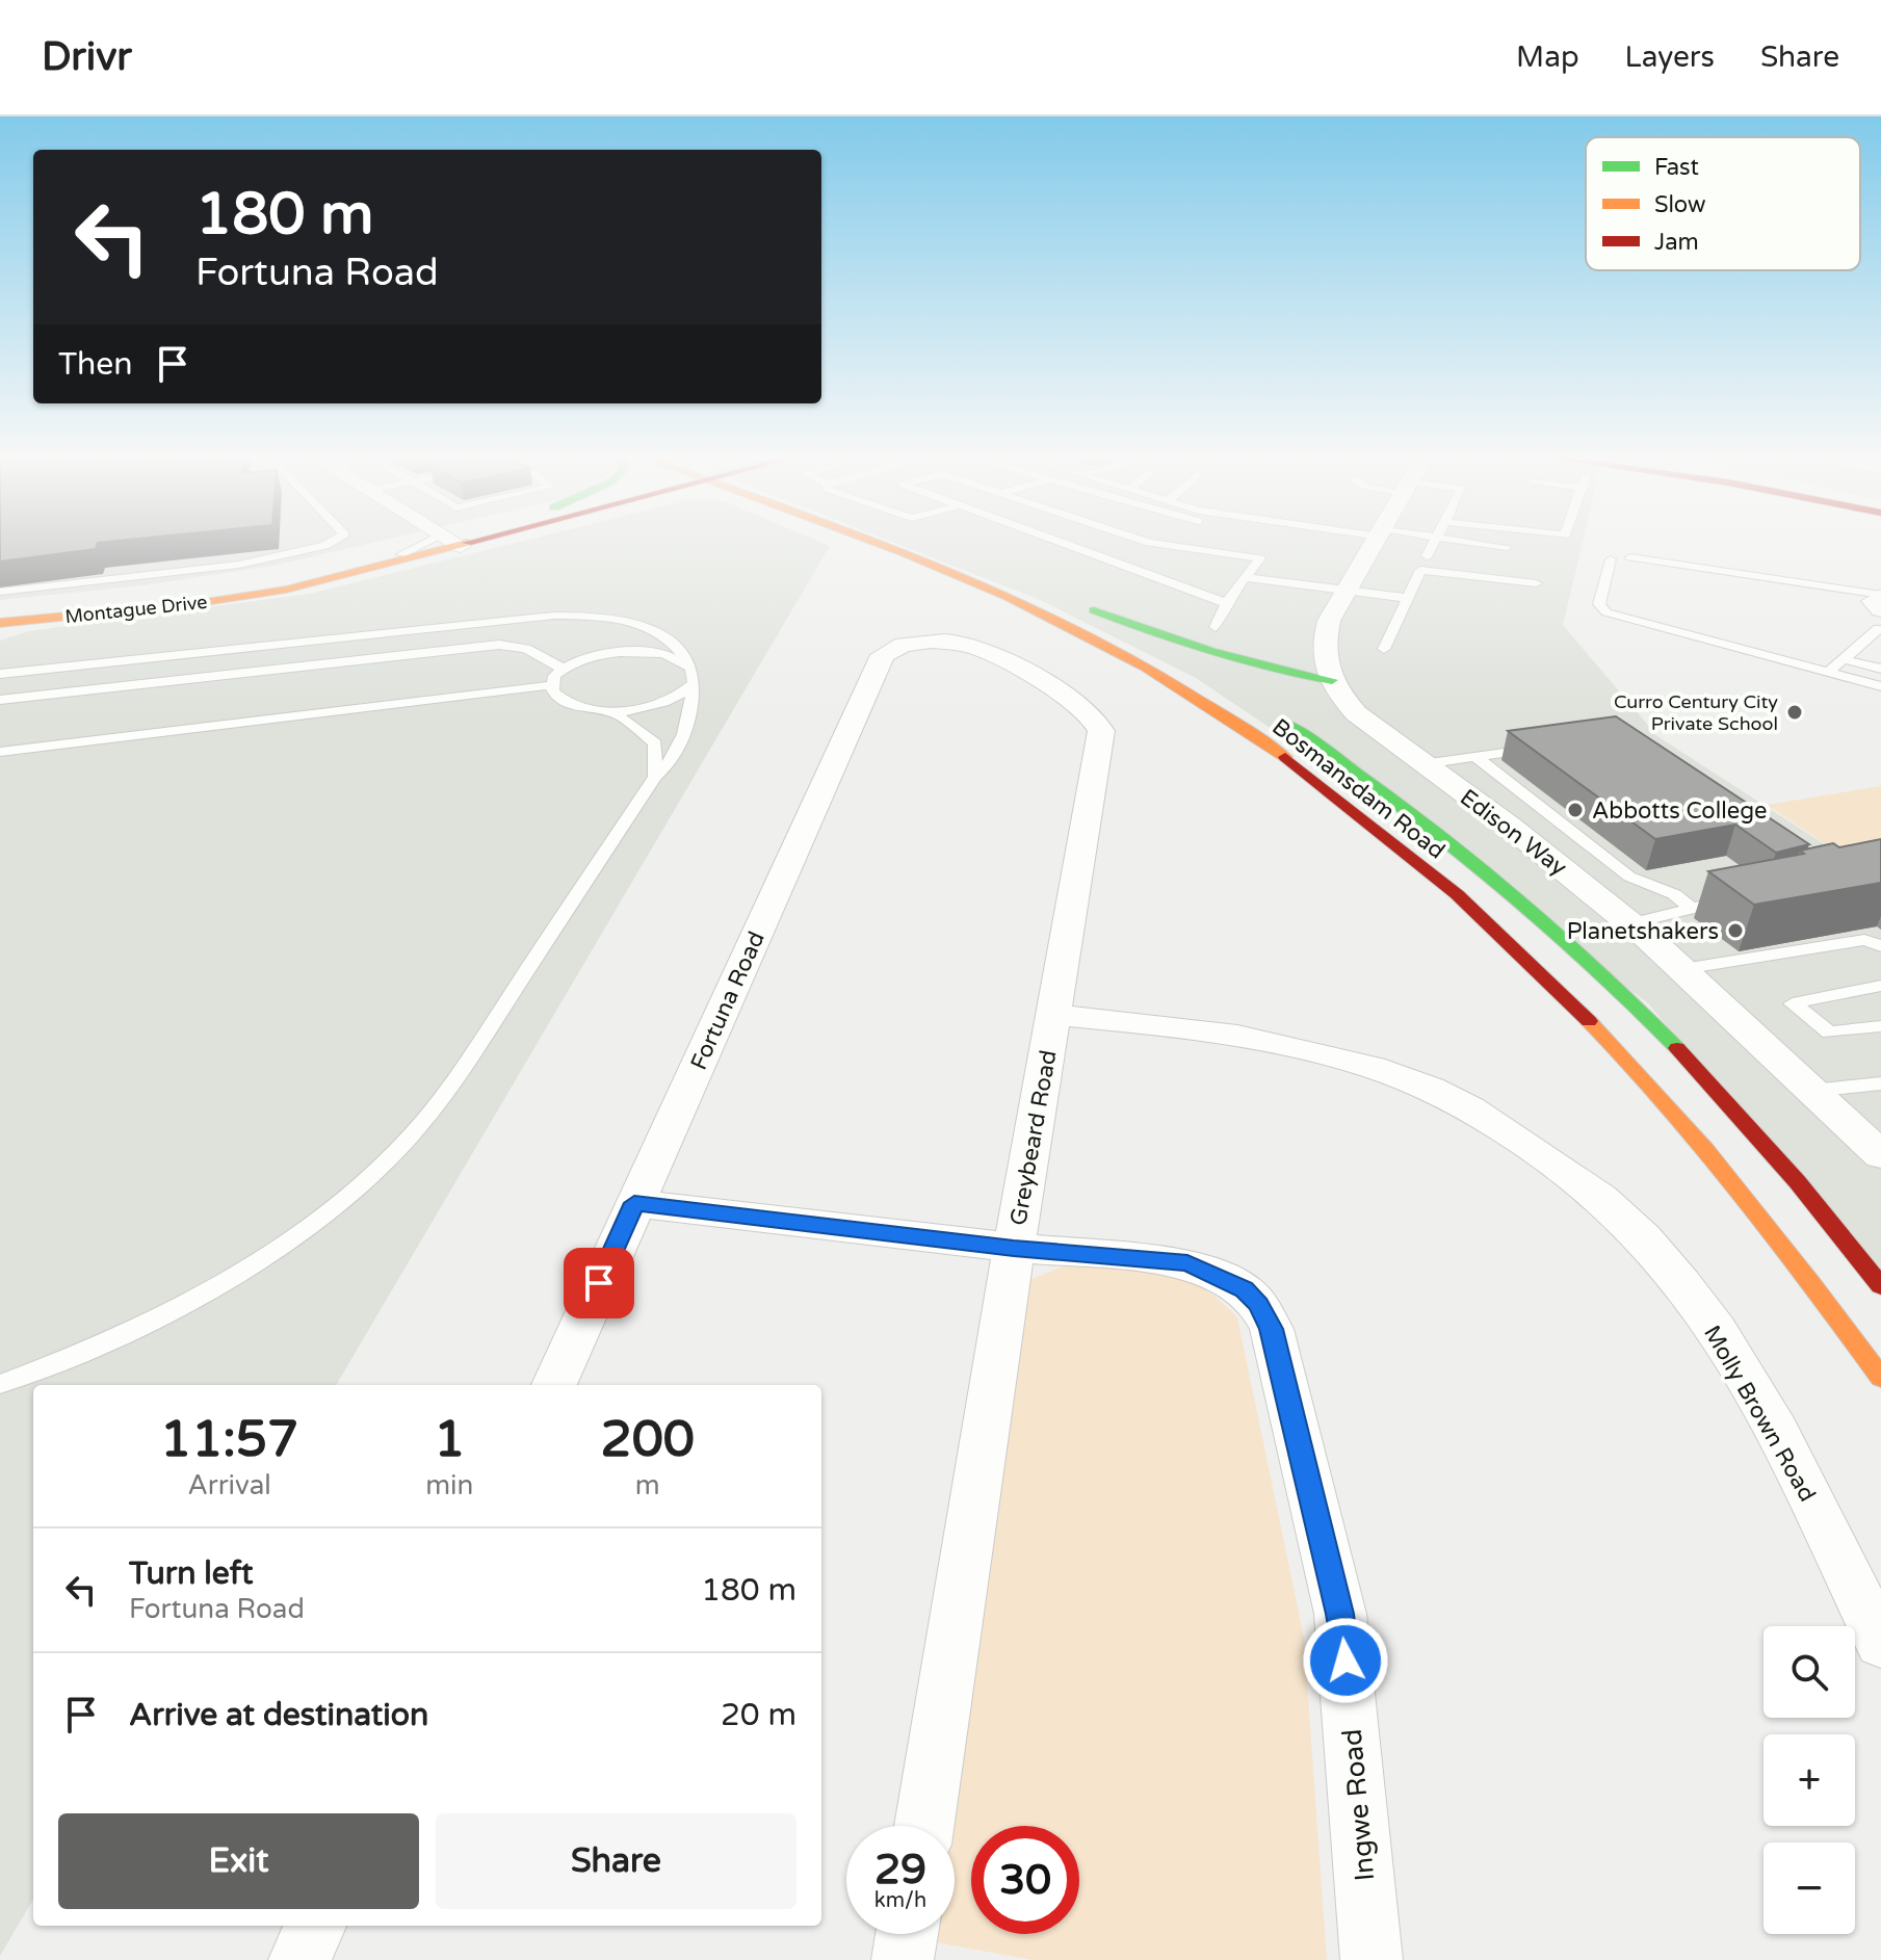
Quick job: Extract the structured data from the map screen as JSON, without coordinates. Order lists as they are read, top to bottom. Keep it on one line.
{"streets":{"main road":["Montague Drive","Bosmansdam Road"],"street":["Edison Way","Fortuna Road","Greybeard Road","Molly Brown Road","Ingwe Road"]},"crossings":[["Fortuna Road","Greybeard Road"],["Fortuna Road","Ingwe Road"],["Greybeard Road","Molly Brown Road"],["Greybeard Road","Ingwe Road"]],"places":["Curro Century City Private School","Abbotts College","Planetshakers"],"legend":["Fast","Slow","Jam"],"page":{"header":"Drivr","nav":["Map","Layers","Share"],"turn":["180 m","Fortuna Road"],"then":"Then","eta":["11:57","Arrival","1","min","200","m"],"list":[{"name":"Turn left","note":"Fortuna Road","value":"180 m"},{"name":"Arrive at destination","value":"20 m"}],"map_buttons":["+","−"],"buttons":["Exit","Share"],"speed":"29 km/h","limit":"30"}}
